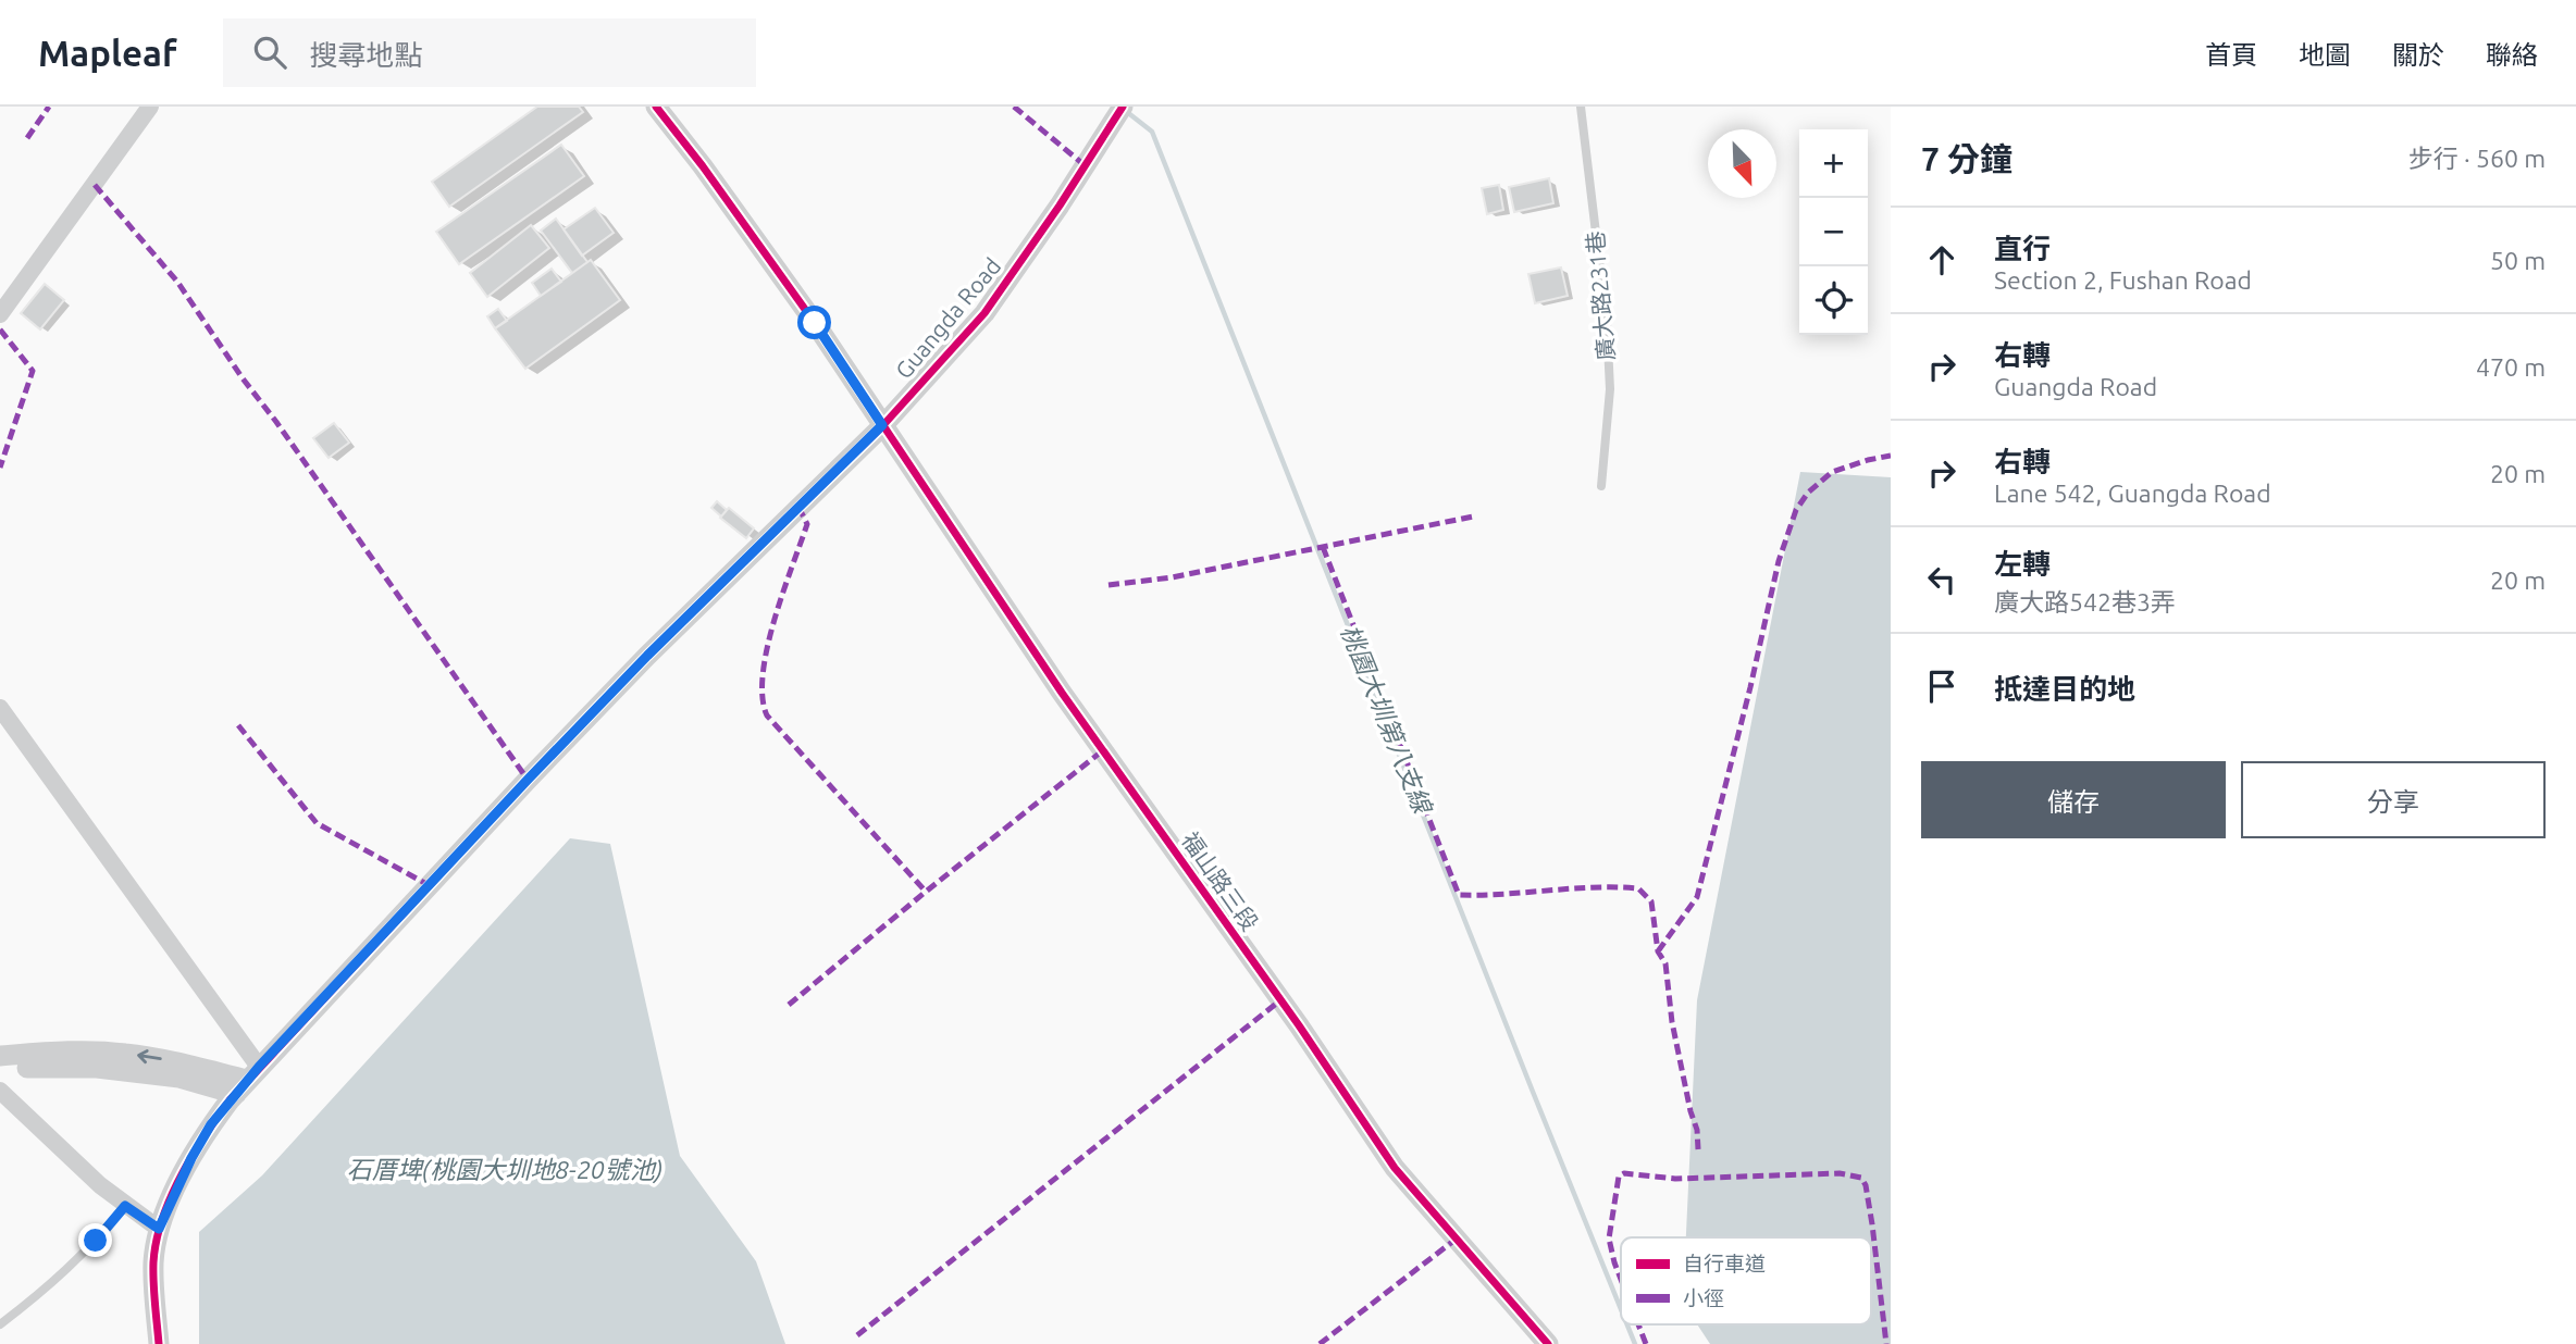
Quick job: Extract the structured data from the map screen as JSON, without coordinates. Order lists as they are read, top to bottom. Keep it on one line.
{"streets":{"street":["Guangda Road","福山路三段"],"lane":["廣大路231巷"]},"crossings":[["Guangda Road","福山路三段"]],"water":["桃園大圳第八支線","石厝埤(桃園大圳地8-20號池)"],"legend":["自行車道","小徑"],"north":"bottom right","page":{"header":"Mapleaf","search":"搜尋地點","nav":["首頁","地圖","關於","聯絡"],"heading":["7 分鐘","步行 · 560 m"],"map_buttons":["+","−"],"list":[["直行","Section 2, Fushan Road","50 m"],["右轉","Guangda Road","470 m"],["右轉","Lane 542, Guangda Road","20 m"],["左轉","廣大路542巷3弄","20 m"],"抵達目的地"],"buttons":["儲存","分享"]}}
